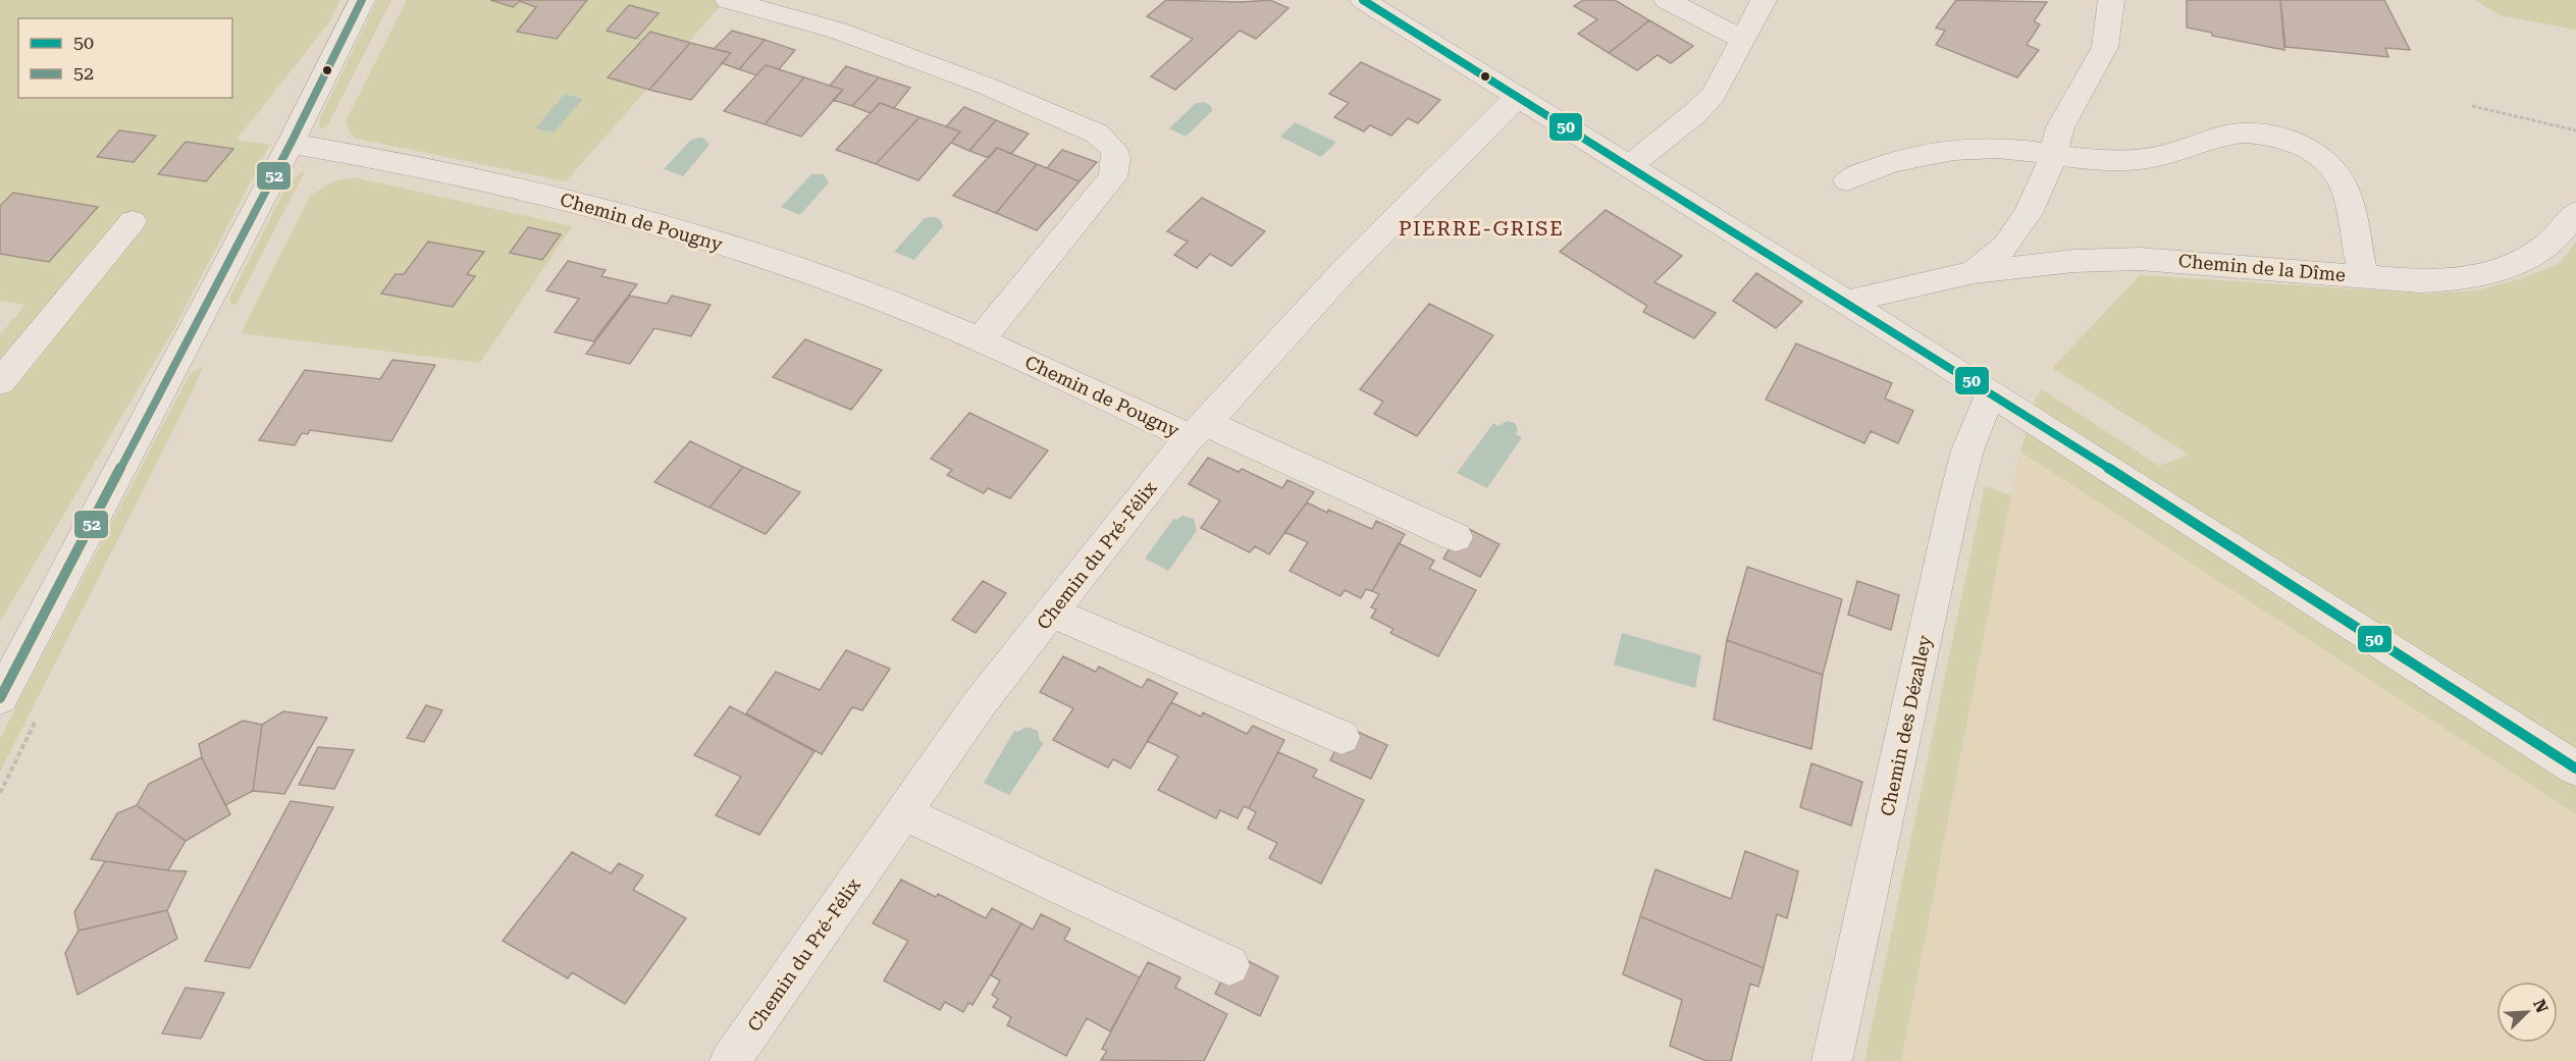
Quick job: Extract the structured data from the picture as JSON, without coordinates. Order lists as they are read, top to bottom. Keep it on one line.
{"streets":{"street":["Chemin de Pougny","Chemin de la Dîme","Chemin du Pré-Félix","Chemin des Dézalley"]},"crossings":[["Chemin de Pougny","Chemin du Pré-Félix"]],"districts":["PIERRE-GRISE"],"lines":["transit line 50","transit line 52"],"legend":["50","52"],"north":"top right"}
